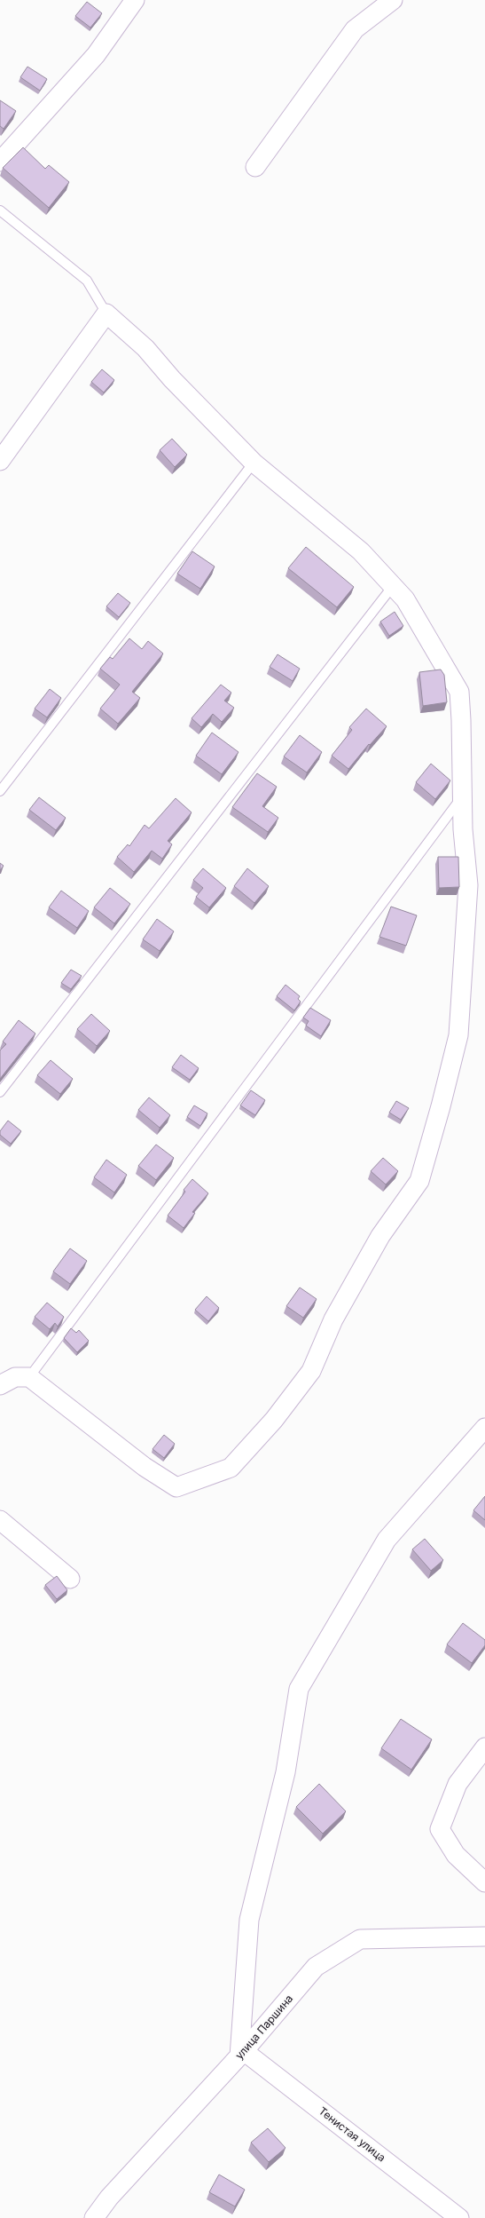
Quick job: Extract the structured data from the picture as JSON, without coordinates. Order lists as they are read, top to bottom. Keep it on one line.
{"streets":{"street":["улица Паршина","Тенистая улица"]},"crossings":[["улица Паршина","Тенистая улица"]]}
